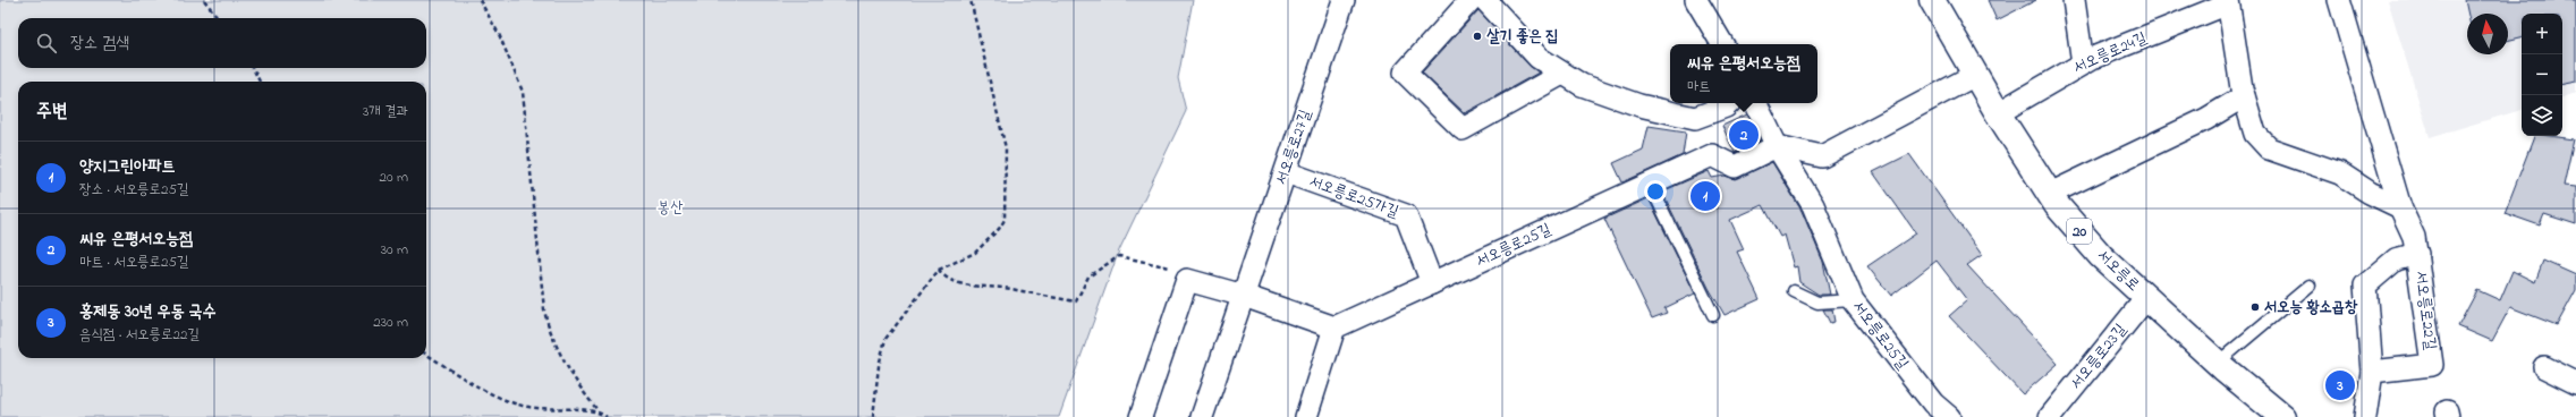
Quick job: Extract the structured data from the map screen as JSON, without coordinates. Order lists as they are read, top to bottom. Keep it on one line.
{"streets":{"main road":["20","서오릉로"],"street":["서오릉로24길","서오릉로27길","서오릉로25가길","서오릉로25길","서오릉로22길","서오릉로23길"]},"crossings":[["서오릉로24길","서오릉로"],["서오릉로27길","서오릉로25가길"],["서오릉로25가길","서오릉로25길"],["서오릉로","서오릉로23길"]],"parks":["봉산"],"places":["살기 좋은 집","서오능 황소곱창"],"north":"top","page":{"map_buttons":["+","−"],"search":"장소 검색","popup":["씨유 은평서오능점","마트"],"heading":["주변","3개 결과"],"pins":["2","1","3"],"list":[{"mark":"1","name":"양지그린아파트","note":"장소 · 서오릉로25길","value":"20 m"},{"mark":"2","name":"씨유 은평서오능점","note":"마트 · 서오릉로25길","value":"30 m"},{"mark":"3","name":"홍제동 30년 우동 국수","note":"음식점 · 서오릉로22길","value":"230 m"}]}}
